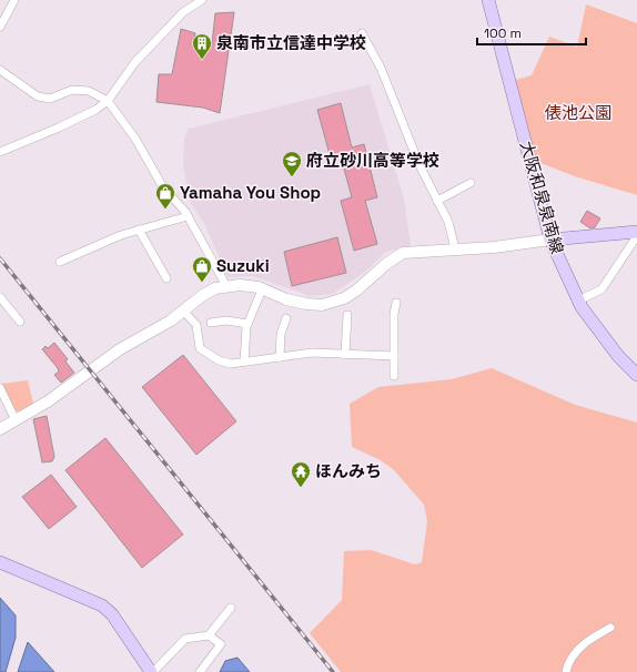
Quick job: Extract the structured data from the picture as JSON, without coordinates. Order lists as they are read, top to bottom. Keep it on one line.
{"streets":{"main road":["大阪和泉泉南線"]},"parks":["俵池公園"],"places":{"building":["泉南市立信達中学校"],"school or university":["府立砂川高等学校"],"shop":["Yamaha You Shop","Suzuki"],"temple":["ほんみち"]},"scale_bar":"100 m"}
